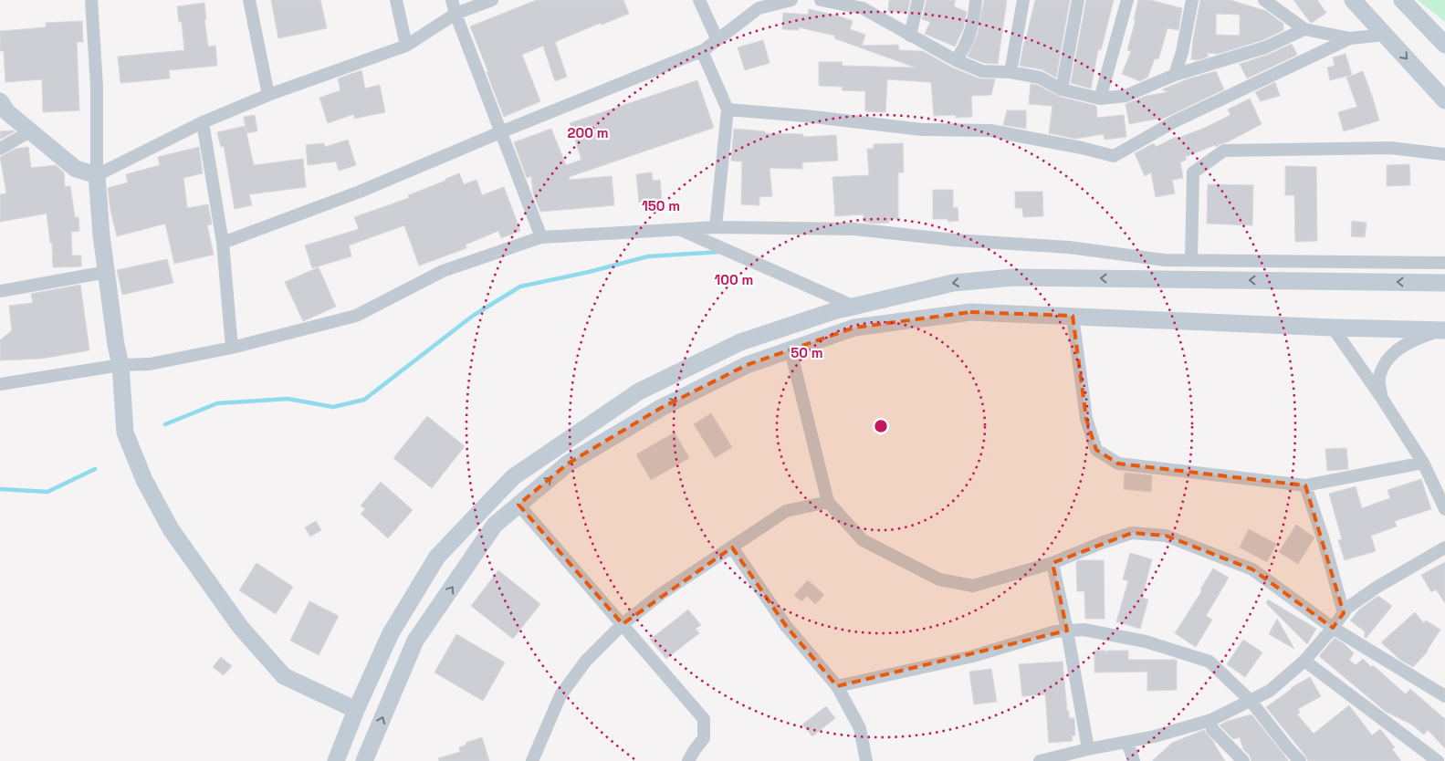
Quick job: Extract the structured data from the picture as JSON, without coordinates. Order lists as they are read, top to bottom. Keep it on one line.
{"rings":["200 m","150 m","100 m","50 m"]}
